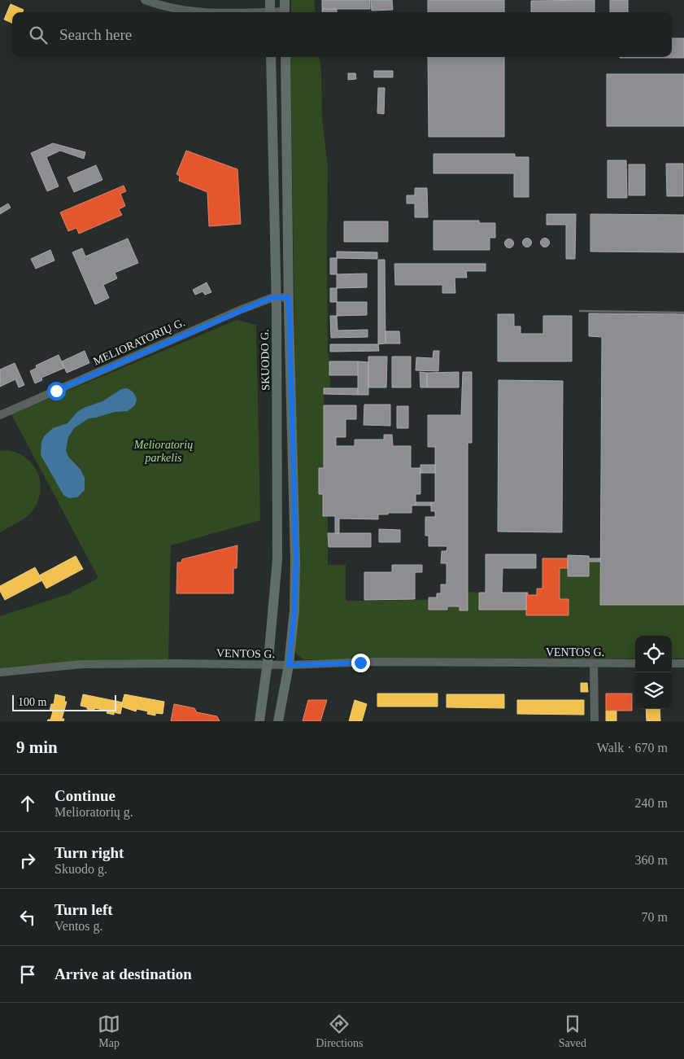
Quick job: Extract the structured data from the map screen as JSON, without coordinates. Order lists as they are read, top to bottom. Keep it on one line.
{"streets":{"main road":["SKUODO G."],"street":["MELIORATORIŲ G.","VENTOS G."]},"crossings":[["MELIORATORIŲ G.","SKUODO G."],["SKUODO G.","VENTOS G."]],"parks":["Melioratorių parkelis"],"scale_bar":"100 m","page":{"search":"Search here","scale":"100 m","heading":["9 min","Walk · 670 m"],"list":[["Continue","Melioratorių g.","240 m"],["Turn right","Skuodo g.","360 m"],["Turn left","Ventos g.","70 m"],"Arrive at destination"],"nav":["Map","Directions","Saved"]}}
